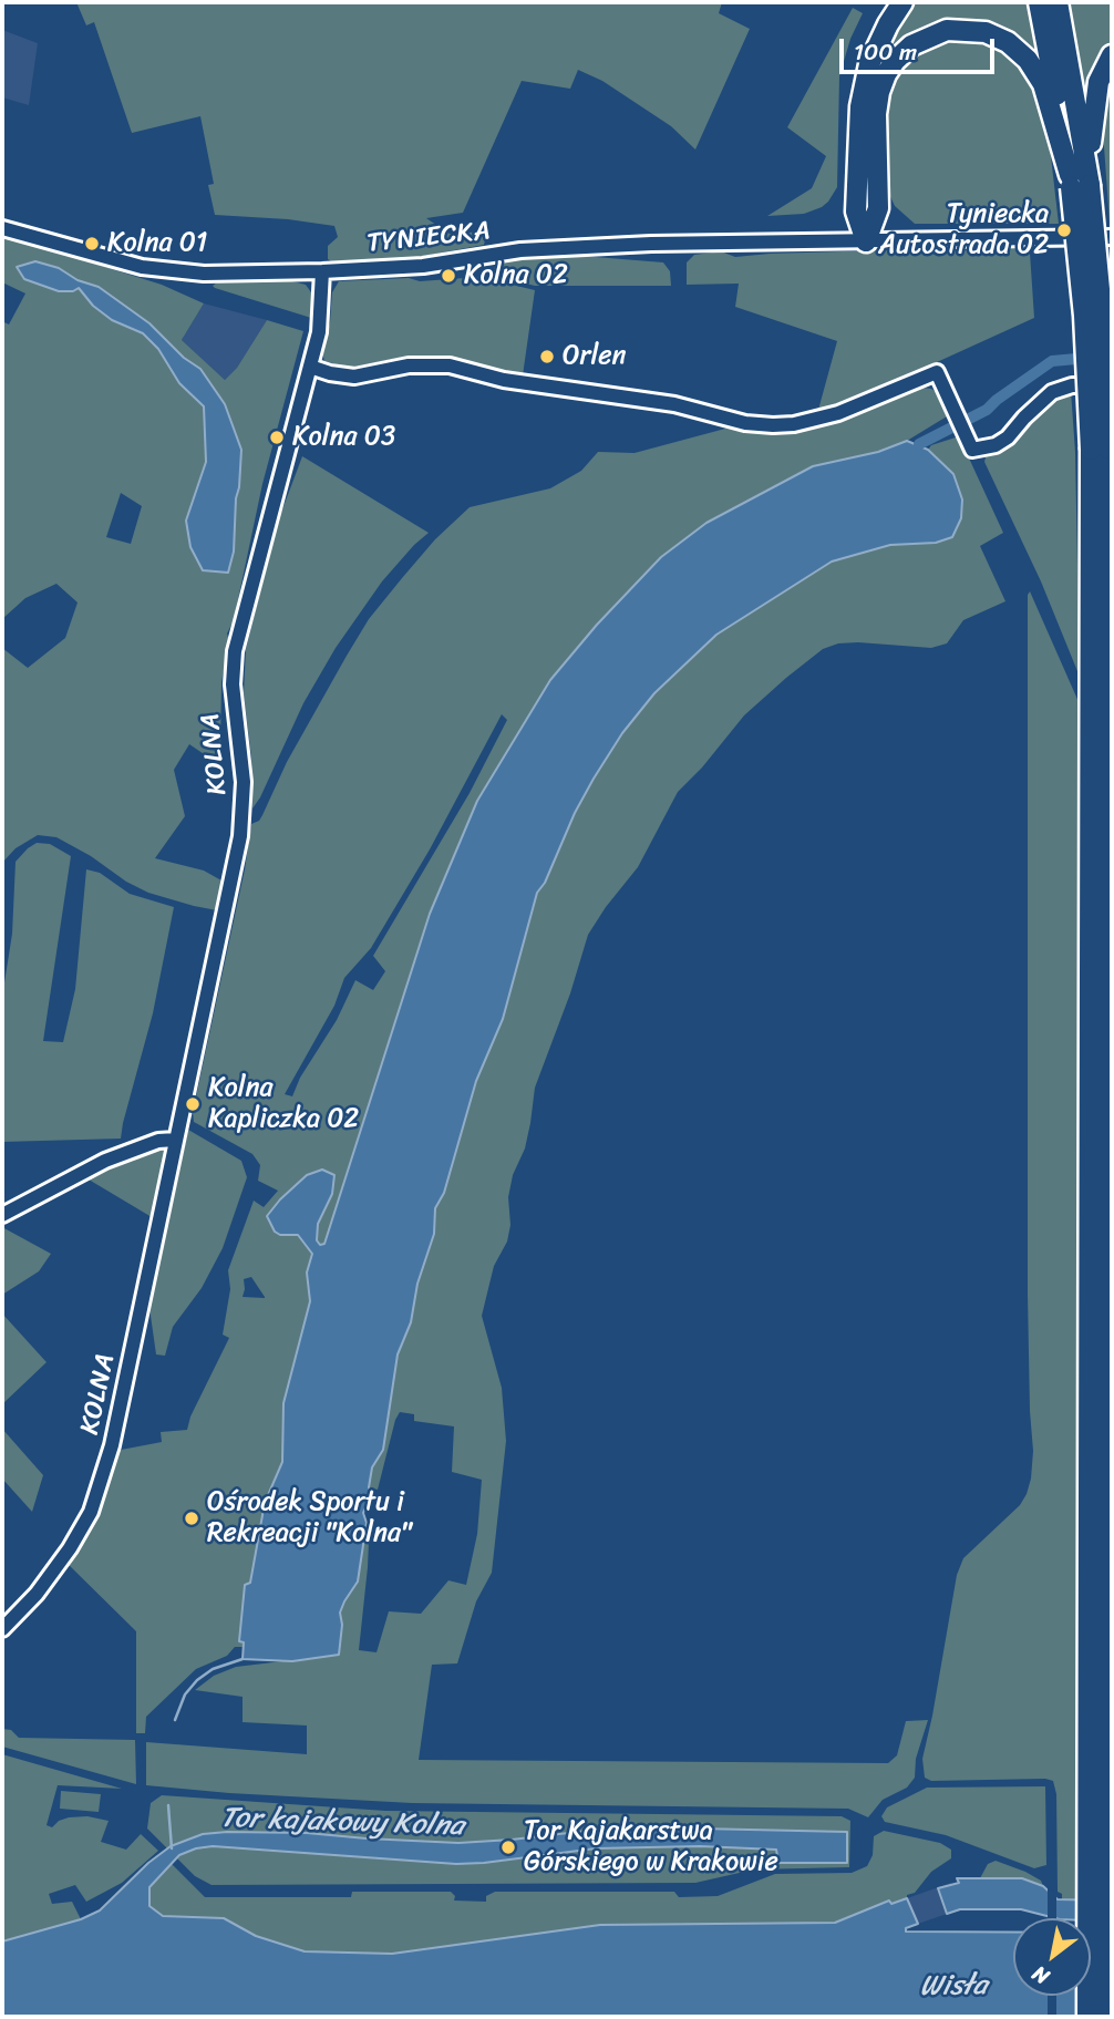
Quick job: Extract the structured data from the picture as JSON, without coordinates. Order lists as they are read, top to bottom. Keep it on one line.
{"streets":{"street":["TYNIECKA","KOLNA"]},"crossings":[["TYNIECKA","KOLNA"]],"water":["Tor kajakowy Kolna","Wisła"],"places":["Tyniecka Autostrada 02","Kolna 01","Kolna 02","Orlen","Kolna 03","Kolna Kapliczka 02","Ośrodek Sportu i Rekreacji \"Kolna\"","Tor Kajakarstwa Górskiego w Krakowie"],"scale_bar":"100 m","north":"bottom left"}
